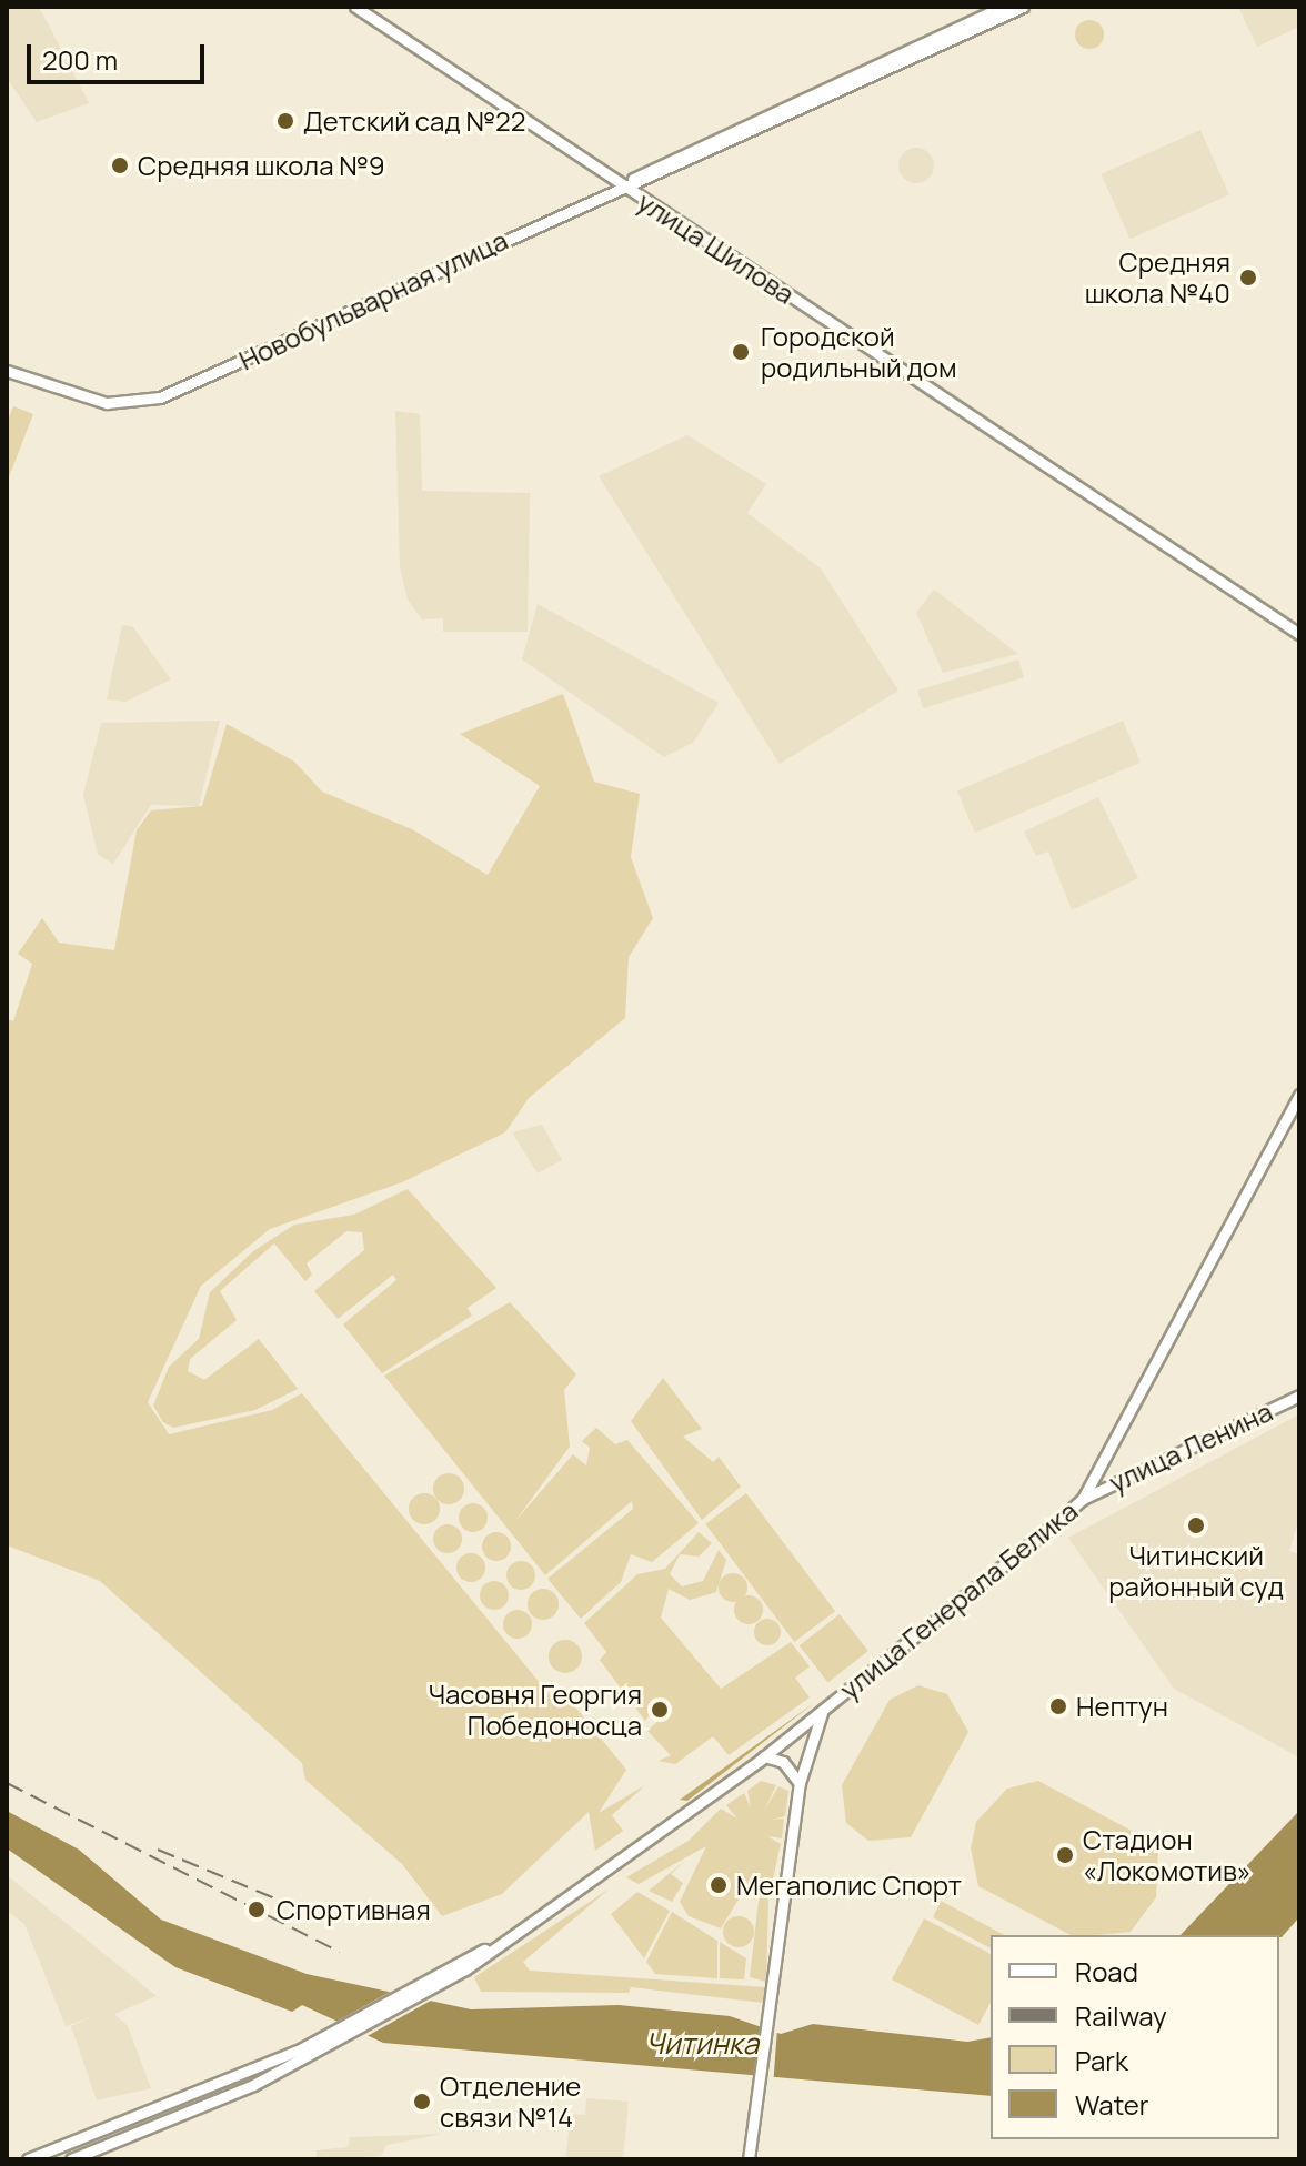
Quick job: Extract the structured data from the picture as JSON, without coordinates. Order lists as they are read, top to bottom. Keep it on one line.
{"streets":{"main road":["улица Шилова","Новобульварная улица","улица Ленина","улица Генерала Белика"]},"crossings":[["улица Шилова","Новобульварная улица"],["улица Ленина","улица Генерала Белика"]],"water":["Читинка"],"places":["Детский сад №22","Средняя школа №9","Средняя школа №40","Городской родильный дом","Читинский районный суд","Нептун","Часовня Георгия Победоносца","Стадион «Локомотив»","Мегаполис Спорт","Спортивная","Отделение связи №14"],"legend":["Road","Railway","Park","Water"],"scale_bar":"200 m"}
